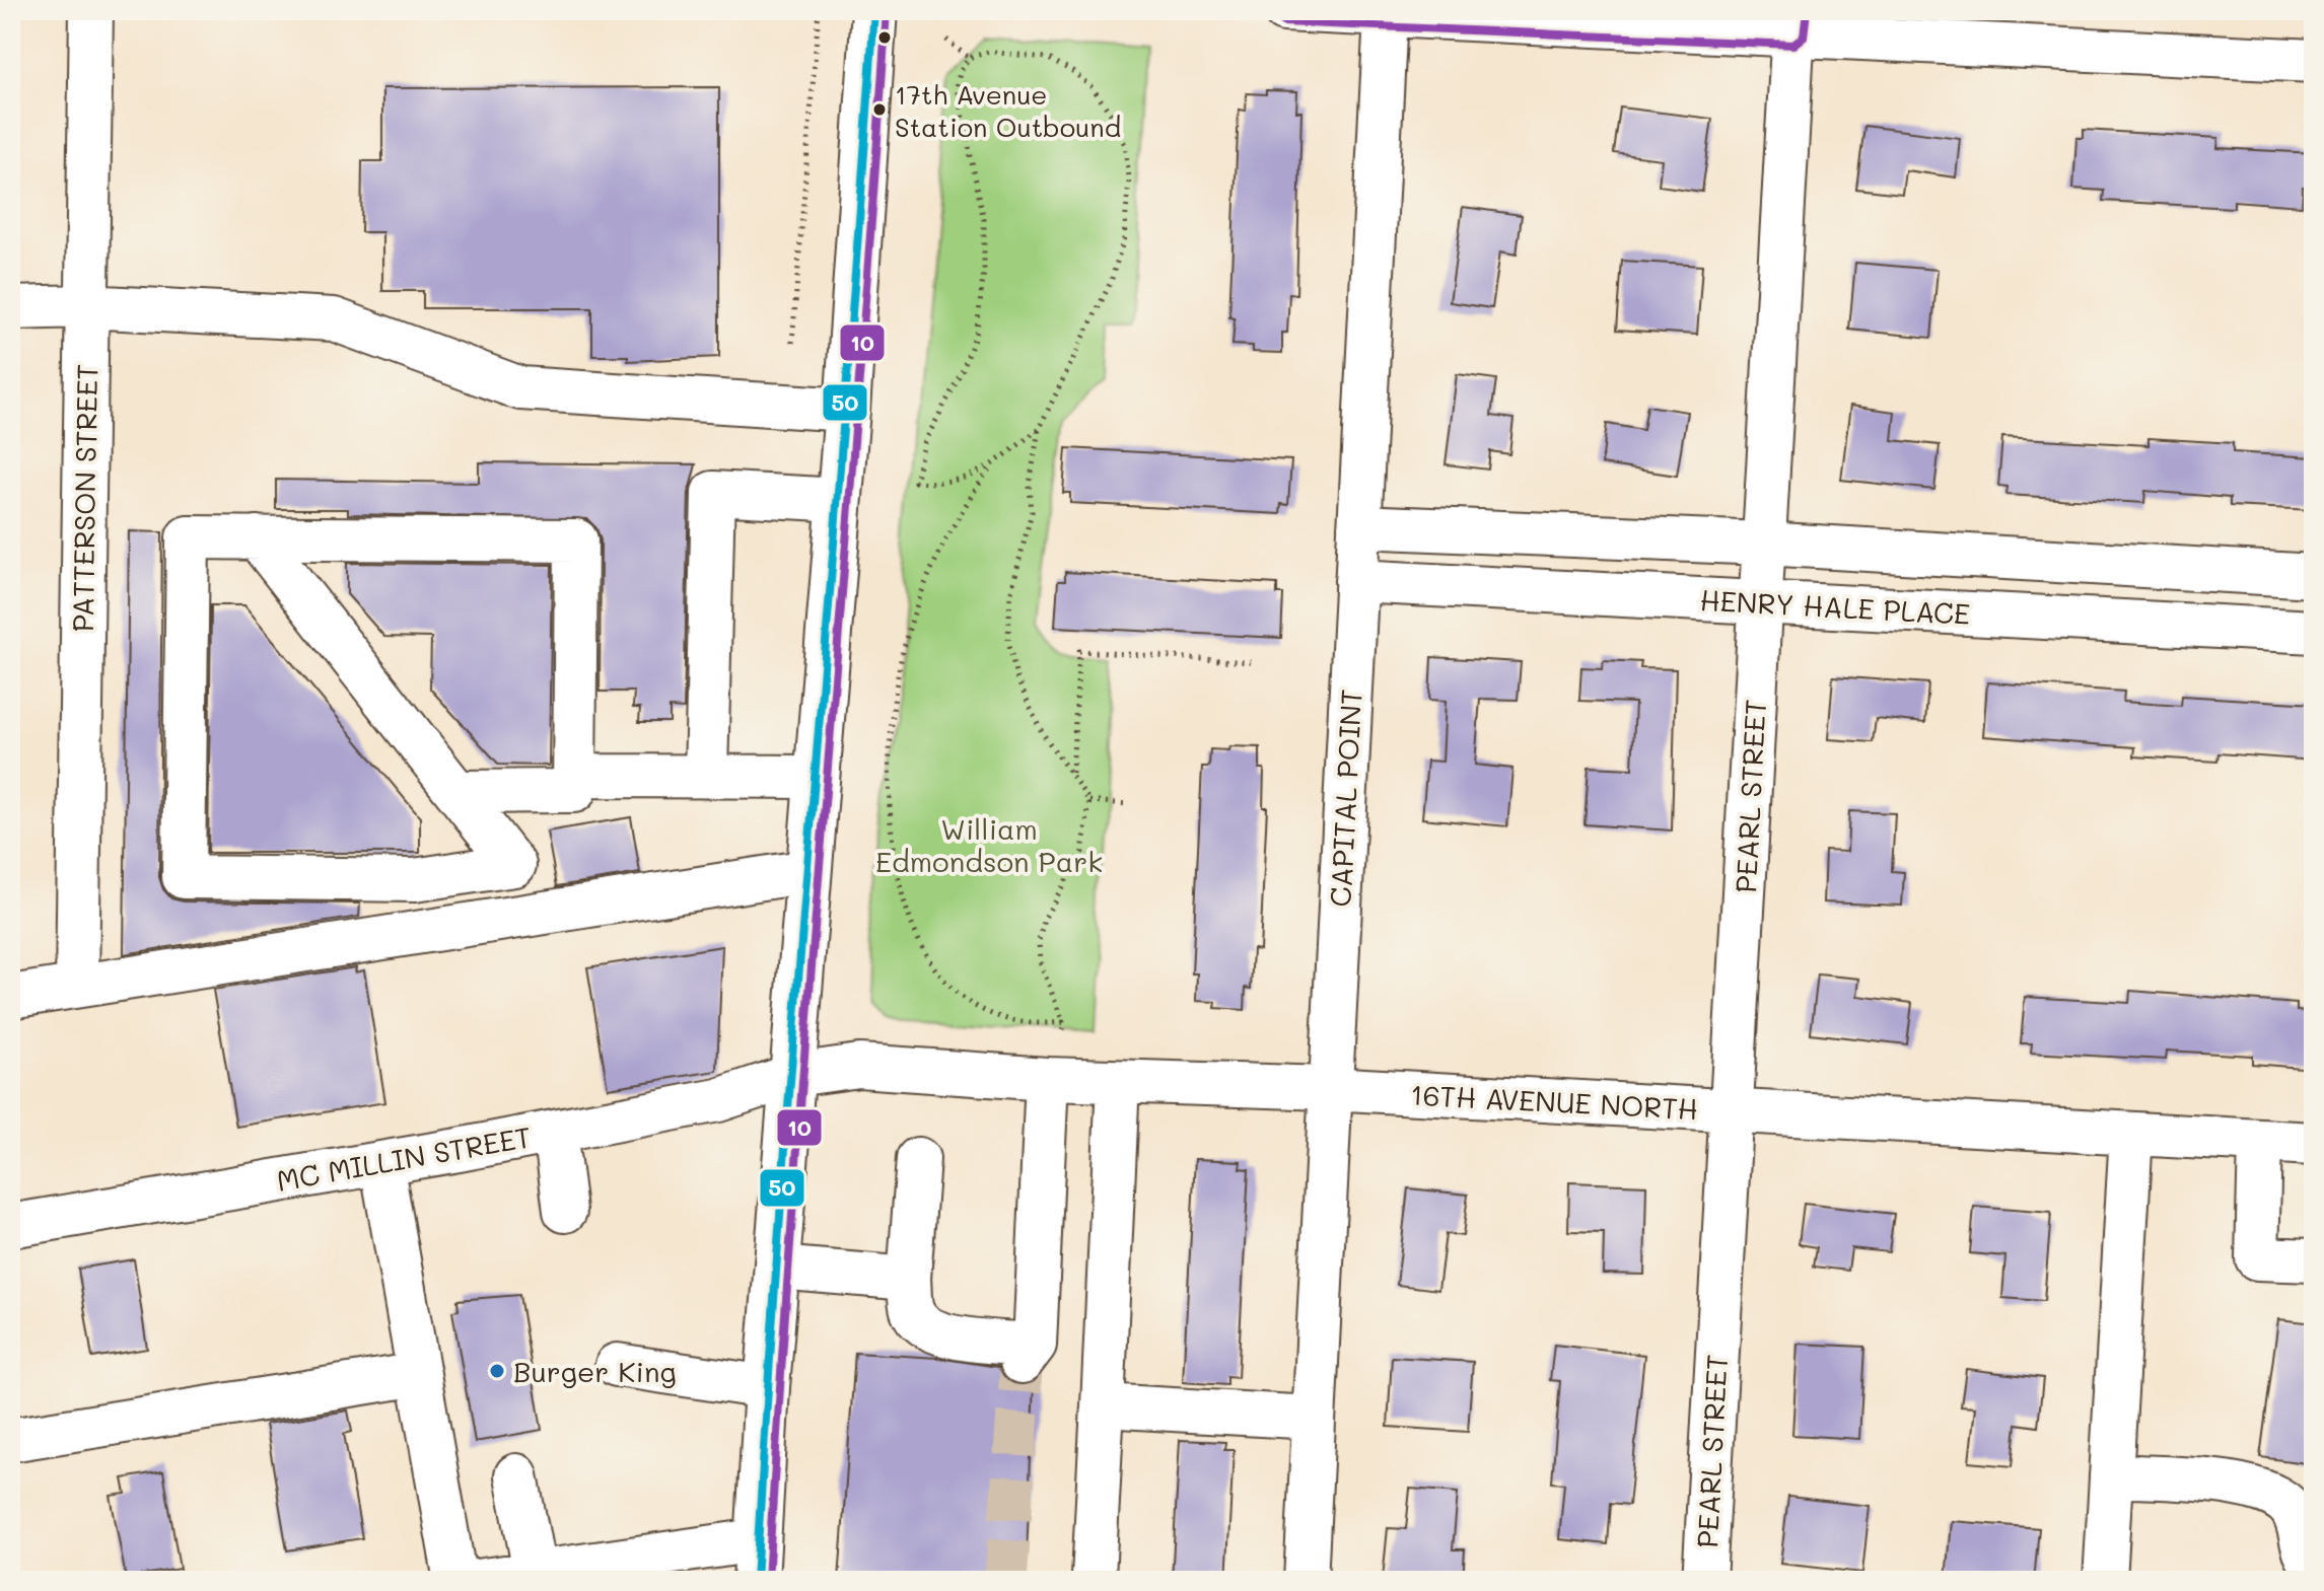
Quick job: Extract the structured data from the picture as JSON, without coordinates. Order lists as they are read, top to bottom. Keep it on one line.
{"streets":{"street":["PATTERSON STREET","HENRY HALE PLACE","PEARL STREET","CAPITAL POINT","16TH AVENUE NORTH","MC MILLIN STREET"]},"crossings":[["HENRY HALE PLACE","PEARL STREET"],["HENRY HALE PLACE","CAPITAL POINT"],["PEARL STREET","16TH AVENUE NORTH"],["CAPITAL POINT","16TH AVENUE NORTH"],["16TH AVENUE NORTH","MC MILLIN STREET"]],"parks":["William Edmondson Park"],"places":["17th Avenue Station Outbound","Burger King"],"lines":["transit line 50","transit line 10"]}
